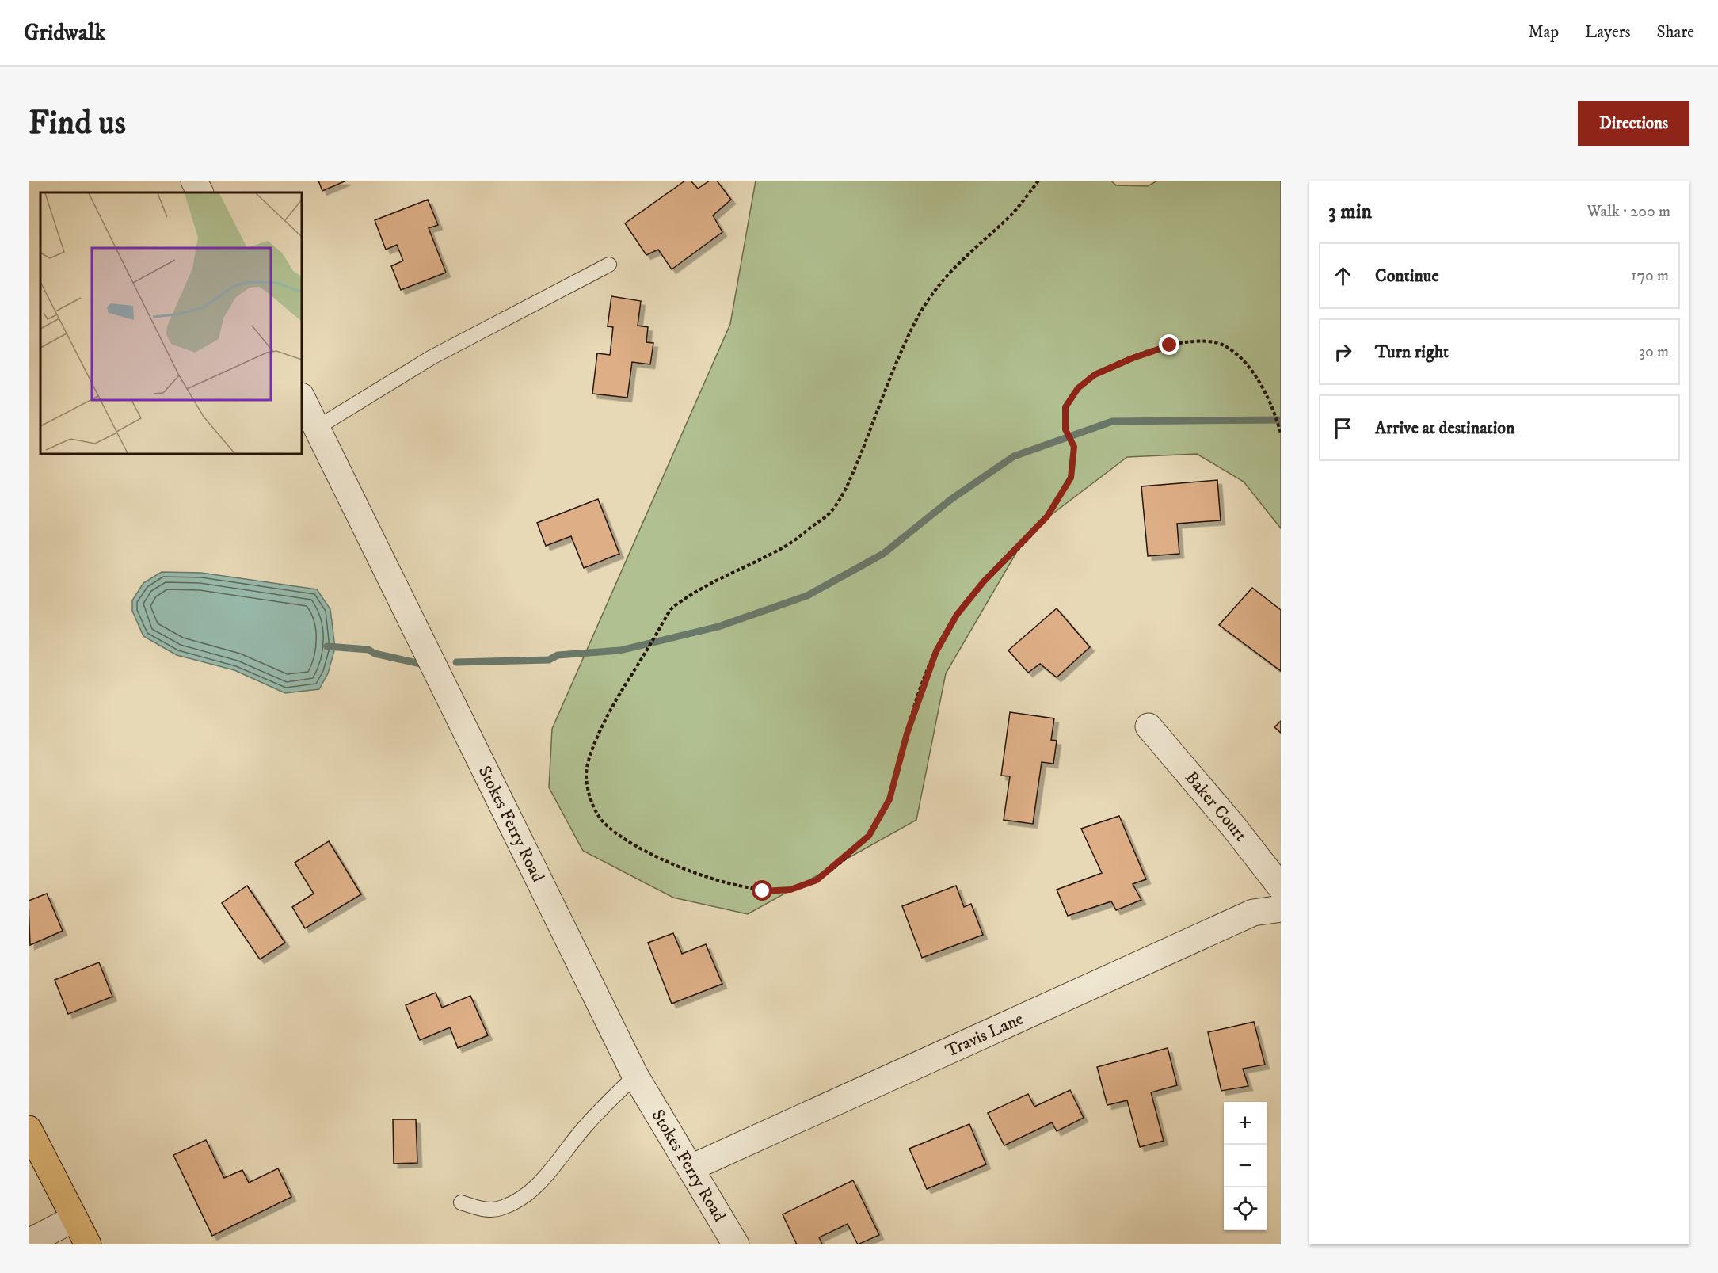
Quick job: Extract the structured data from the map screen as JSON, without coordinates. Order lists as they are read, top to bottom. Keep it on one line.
{"streets":{"street":["Baker Court","Stokes Ferry Road","Travis Lane"]},"crossings":[["Stokes Ferry Road","Travis Lane"]],"page":{"header":"Gridwalk","nav":["Map","Layers","Share"],"buttons":"Directions","title":"Find us","heading":["3 min","Walk · 200 m"],"list":[["Continue","170 m"],["Turn right","30 m"],"Arrive at destination"],"map_buttons":["+","−"]}}
